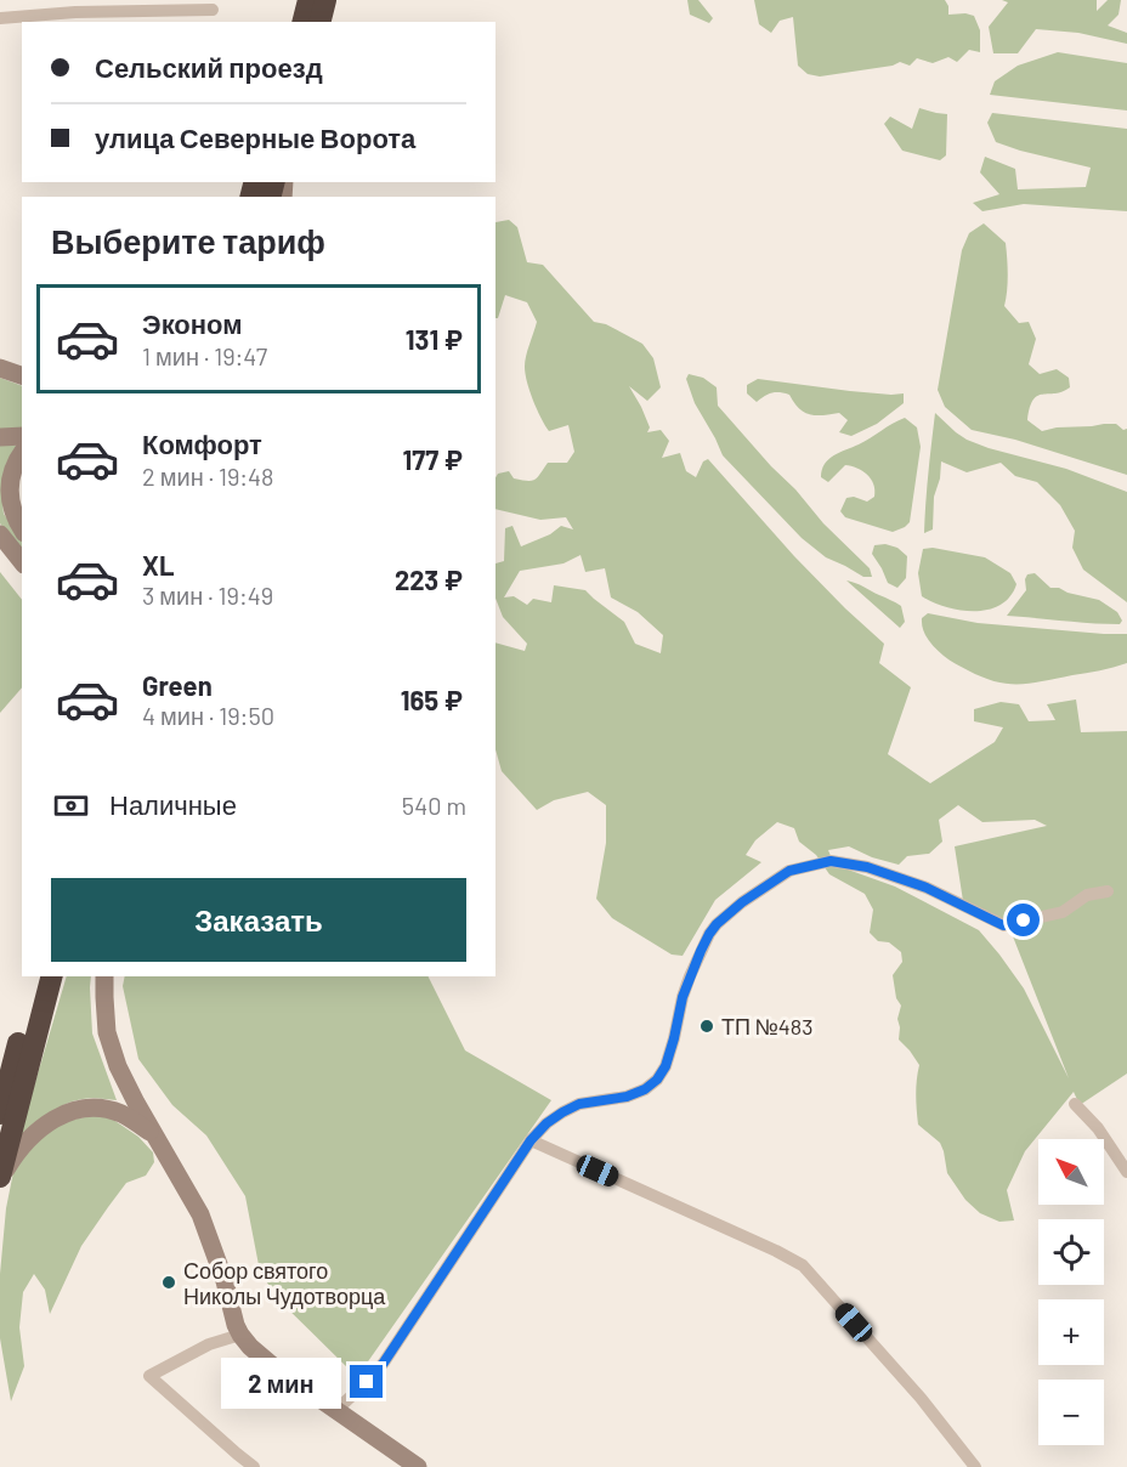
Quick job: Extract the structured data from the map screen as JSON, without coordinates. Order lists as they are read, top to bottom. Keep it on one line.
{"places":["ТП №483","Собор святого Николы Чудотворца"],"north":"top left","page":{"banner":["Сельский проезд","улица Северные Ворота"],"heading":"Выберите тариф","list":[{"name":"Эконом","note":"1 мин · 19:47","value":"131 ₽"},{"name":"Комфорт","note":"2 мин · 19:48","value":"177 ₽"},{"name":"XL","note":"3 мин · 19:49","value":"223 ₽"},{"name":"Green","note":"4 мин · 19:50","value":"165 ₽"}],"pay":["Наличные","540 m"],"buttons":"Заказать","map_buttons":["+","−"],"bubble":"2 мин"}}
